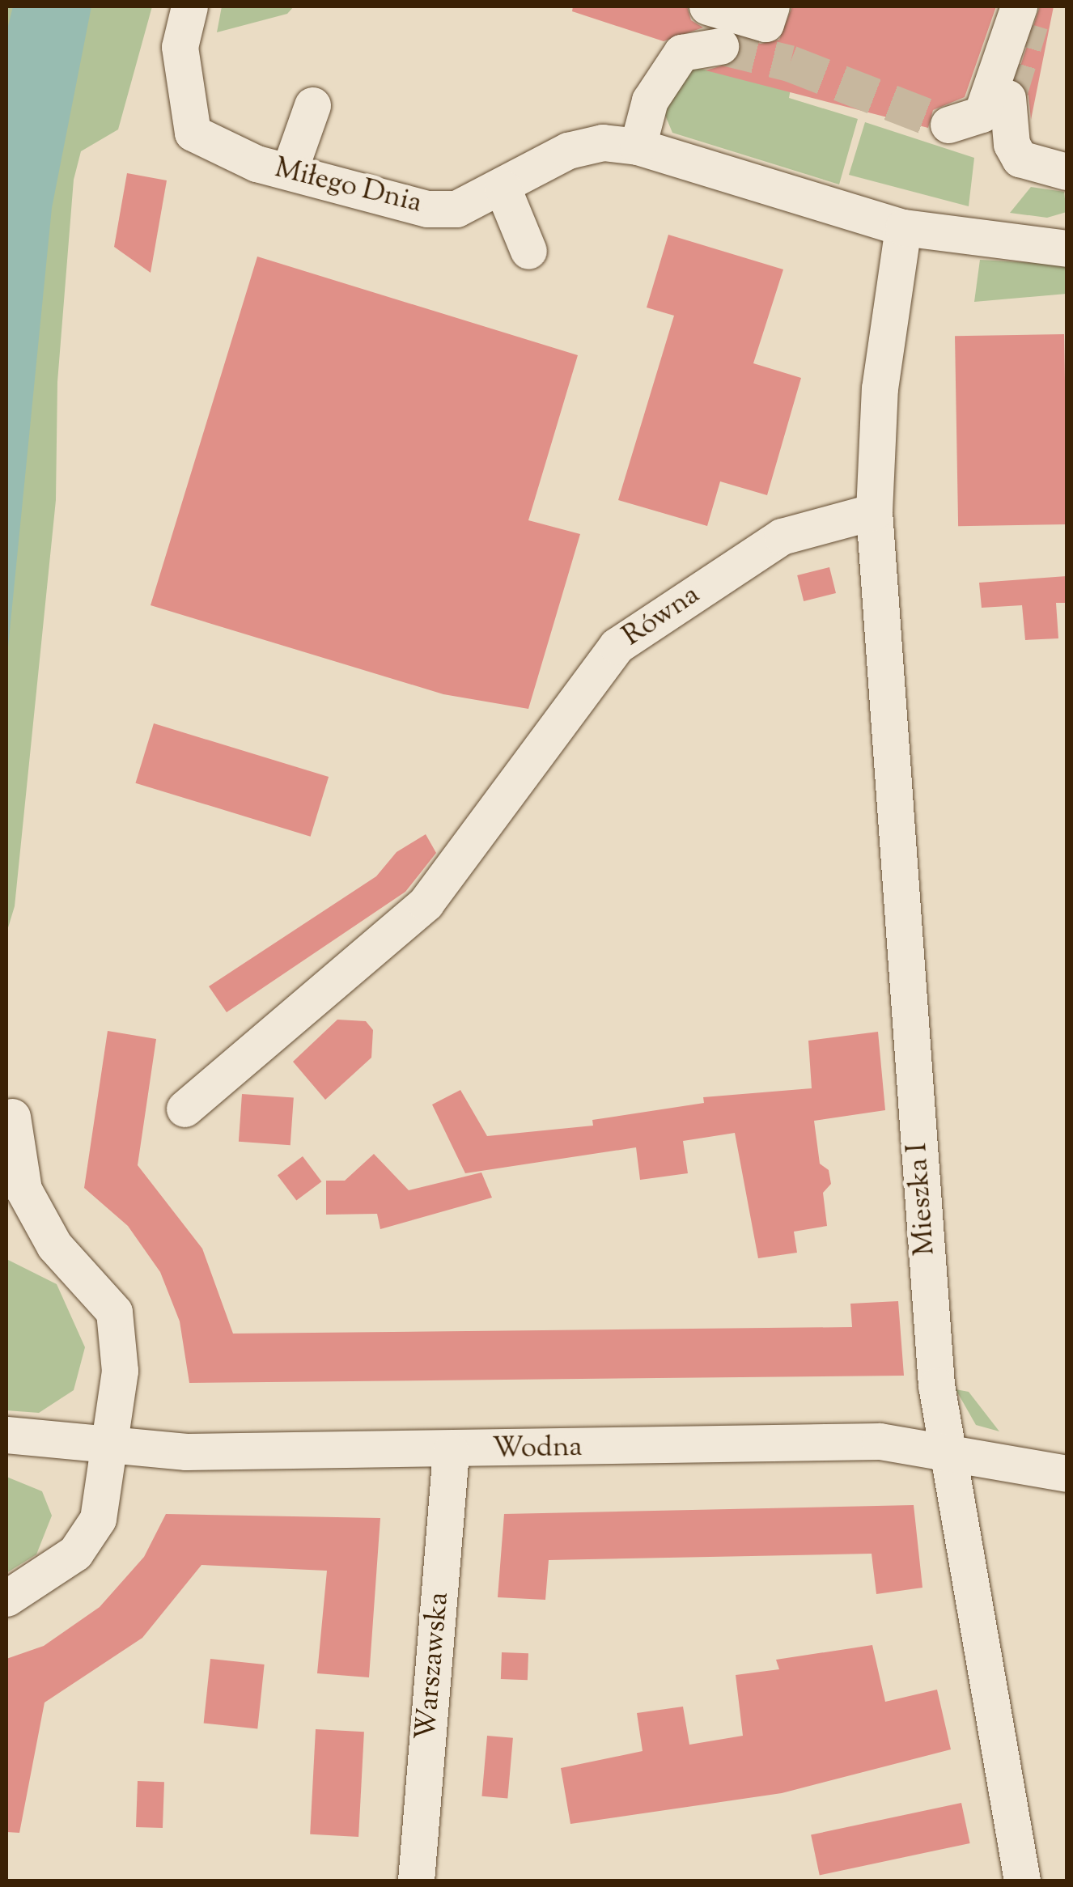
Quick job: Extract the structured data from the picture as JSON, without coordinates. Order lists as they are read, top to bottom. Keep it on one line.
{"streets":{"street":["Miłego Dnia","Równa","Mieszka I","Wodna","Warszawska"]},"crossings":[["Równa","Mieszka I"],["Mieszka I","Wodna"],["Wodna","Warszawska"]]}
